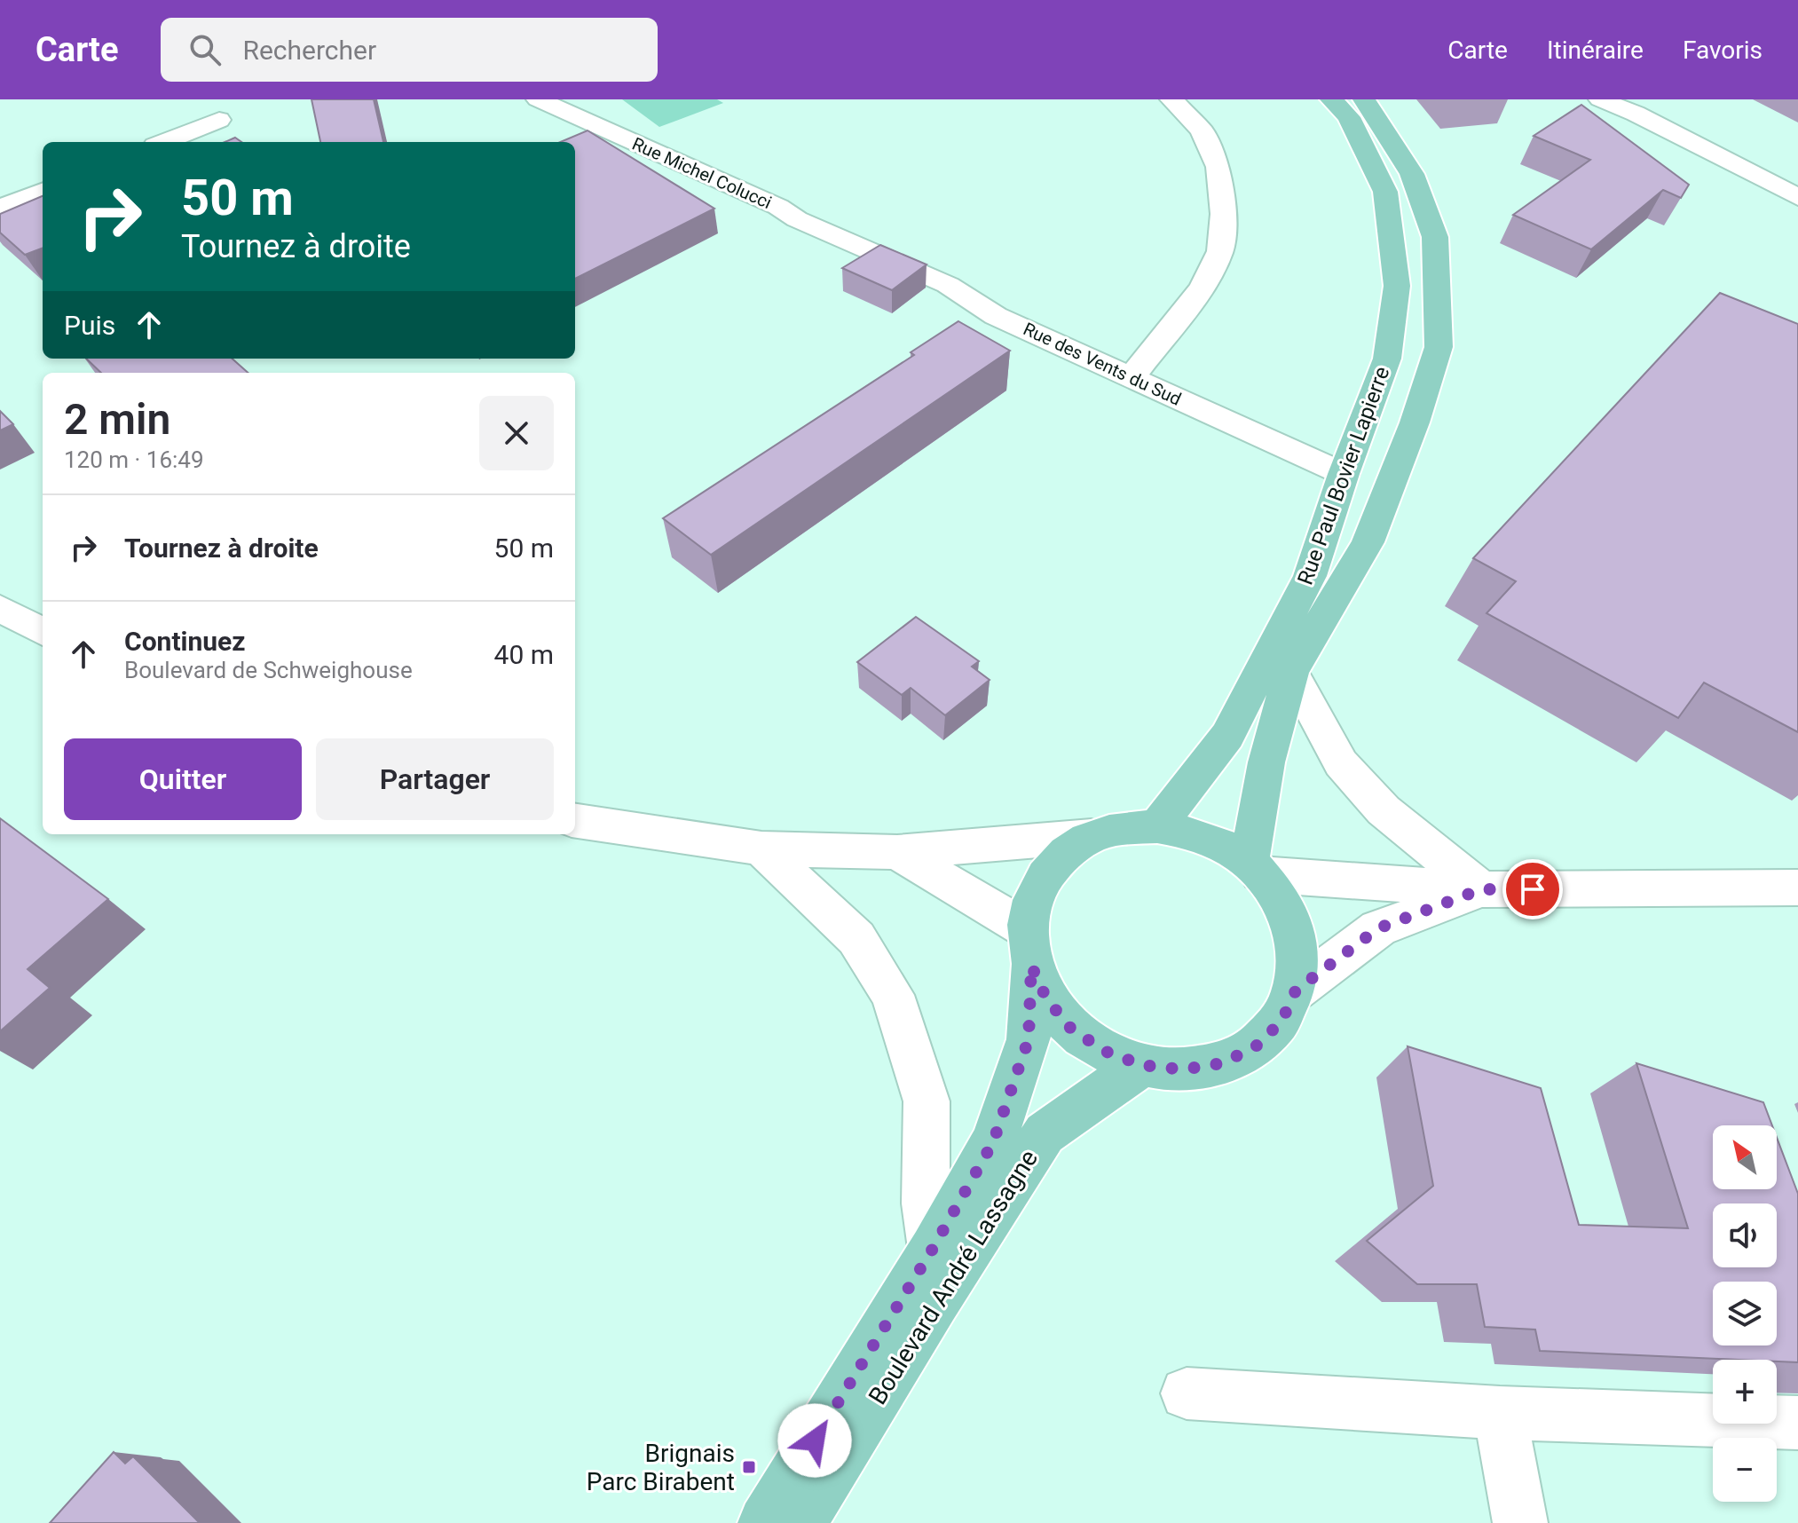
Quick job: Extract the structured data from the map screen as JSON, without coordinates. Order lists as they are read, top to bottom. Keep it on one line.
{"streets":{"main road":["Rue Paul Bovier Lapierre","Boulevard André Lassagne"],"street":["Rue Michel Colucci","Rue des Vents du Sud"]},"crossings":[["Rue Michel Colucci","Rue des Vents du Sud"],["Rue des Vents du Sud","Rue Paul Bovier Lapierre"],["Rue Paul Bovier Lapierre","Boulevard André Lassagne"]],"places":{"transit":["Brignais Parc Birabent"]},"north":"top left","page":{"header":"Carte","search":"Rechercher","nav":["Carte","Itinéraire","Favoris"],"turn":["50 m","Tournez à droite"],"then":"Puis","heading":["2 min","120 m · 16:49"],"list":[{"name":"Tournez à droite","value":"50 m"},{"name":"Continuez","note":"Boulevard de Schweighouse","value":"40 m"}],"buttons":["Quitter","Partager"],"map_buttons":["+","−"]}}
